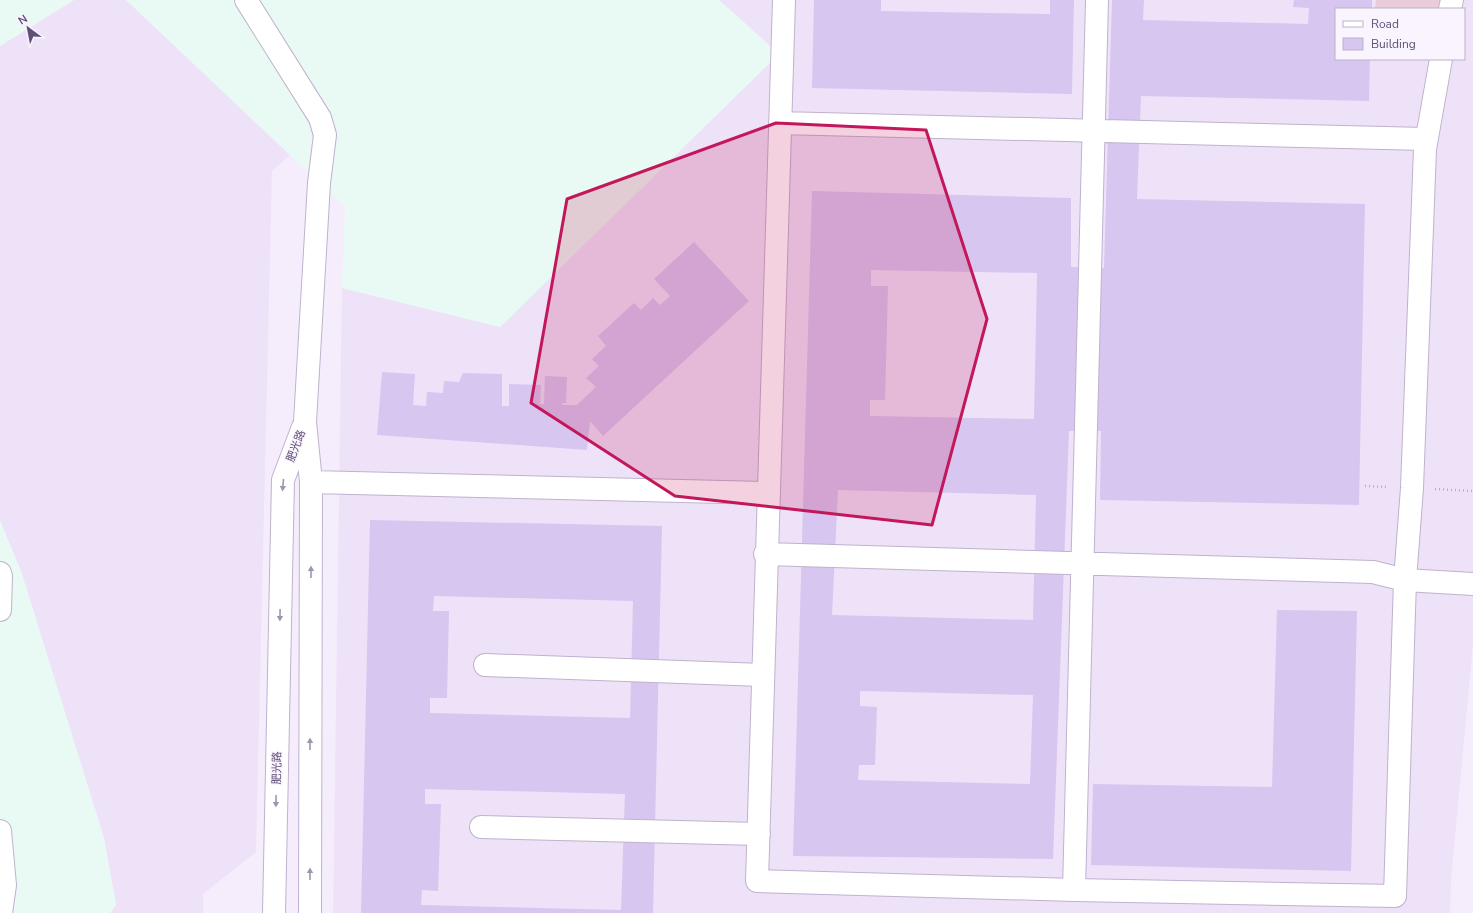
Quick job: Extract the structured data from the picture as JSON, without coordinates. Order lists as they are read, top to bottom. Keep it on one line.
{"streets":{"street":["肥光路"]},"legend":["Road","Building"],"north":"top left"}
